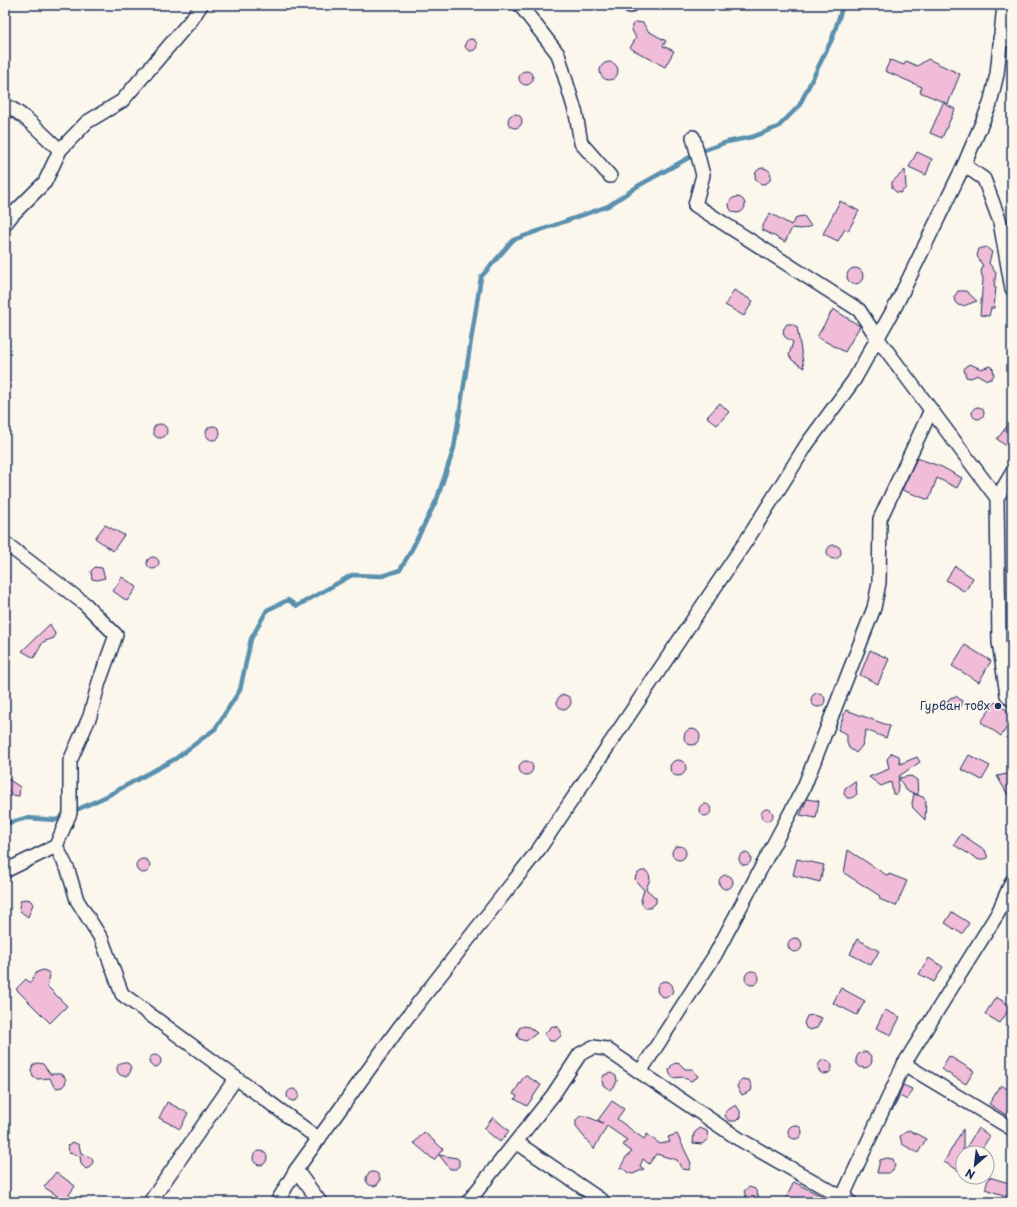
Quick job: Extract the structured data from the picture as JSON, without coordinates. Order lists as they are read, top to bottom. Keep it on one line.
{"places":["Гурван товх"],"north":"bottom left"}
